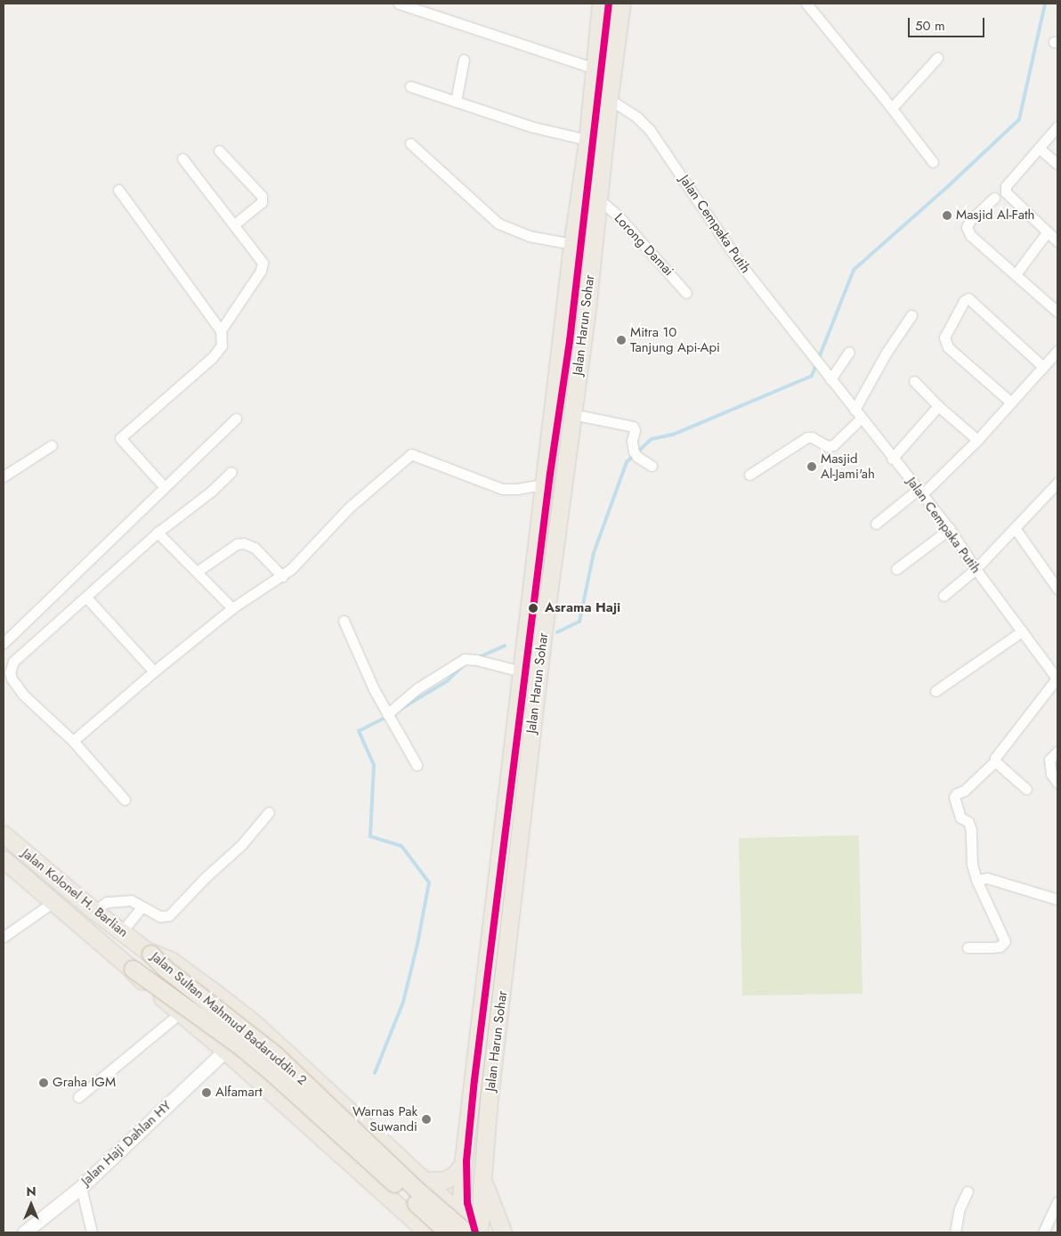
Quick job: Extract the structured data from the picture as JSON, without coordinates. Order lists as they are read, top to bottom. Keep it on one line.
{"streets":{"highway":["Jalan Harun Sohar","Jalan Kolonel H. Barlian","Jalan Sultan Mahmud Badaruddin 2"],"street":["Jalan Cempaka Putih","Lorong Damai","Jalan Haji Dahlan HY"]},"crossings":[["Jalan Cempaka Putih","Jalan Harun Sohar"],["Lorong Damai","Jalan Harun Sohar"],["Jalan Harun Sohar","Jalan Sultan Mahmud Badaruddin 2"],["Jalan Kolonel H. Barlian","Jalan Sultan Mahmud Badaruddin 2"]],"places":["Masjid Al-Fath","Mitra 10 Tanjung Api-Api","Masjid Al-Jami'ah","Asrama Haji","Graha IGM","Alfamart","Warnas Pak Suwandi"],"scale_bar":"50 m","north":"top"}
